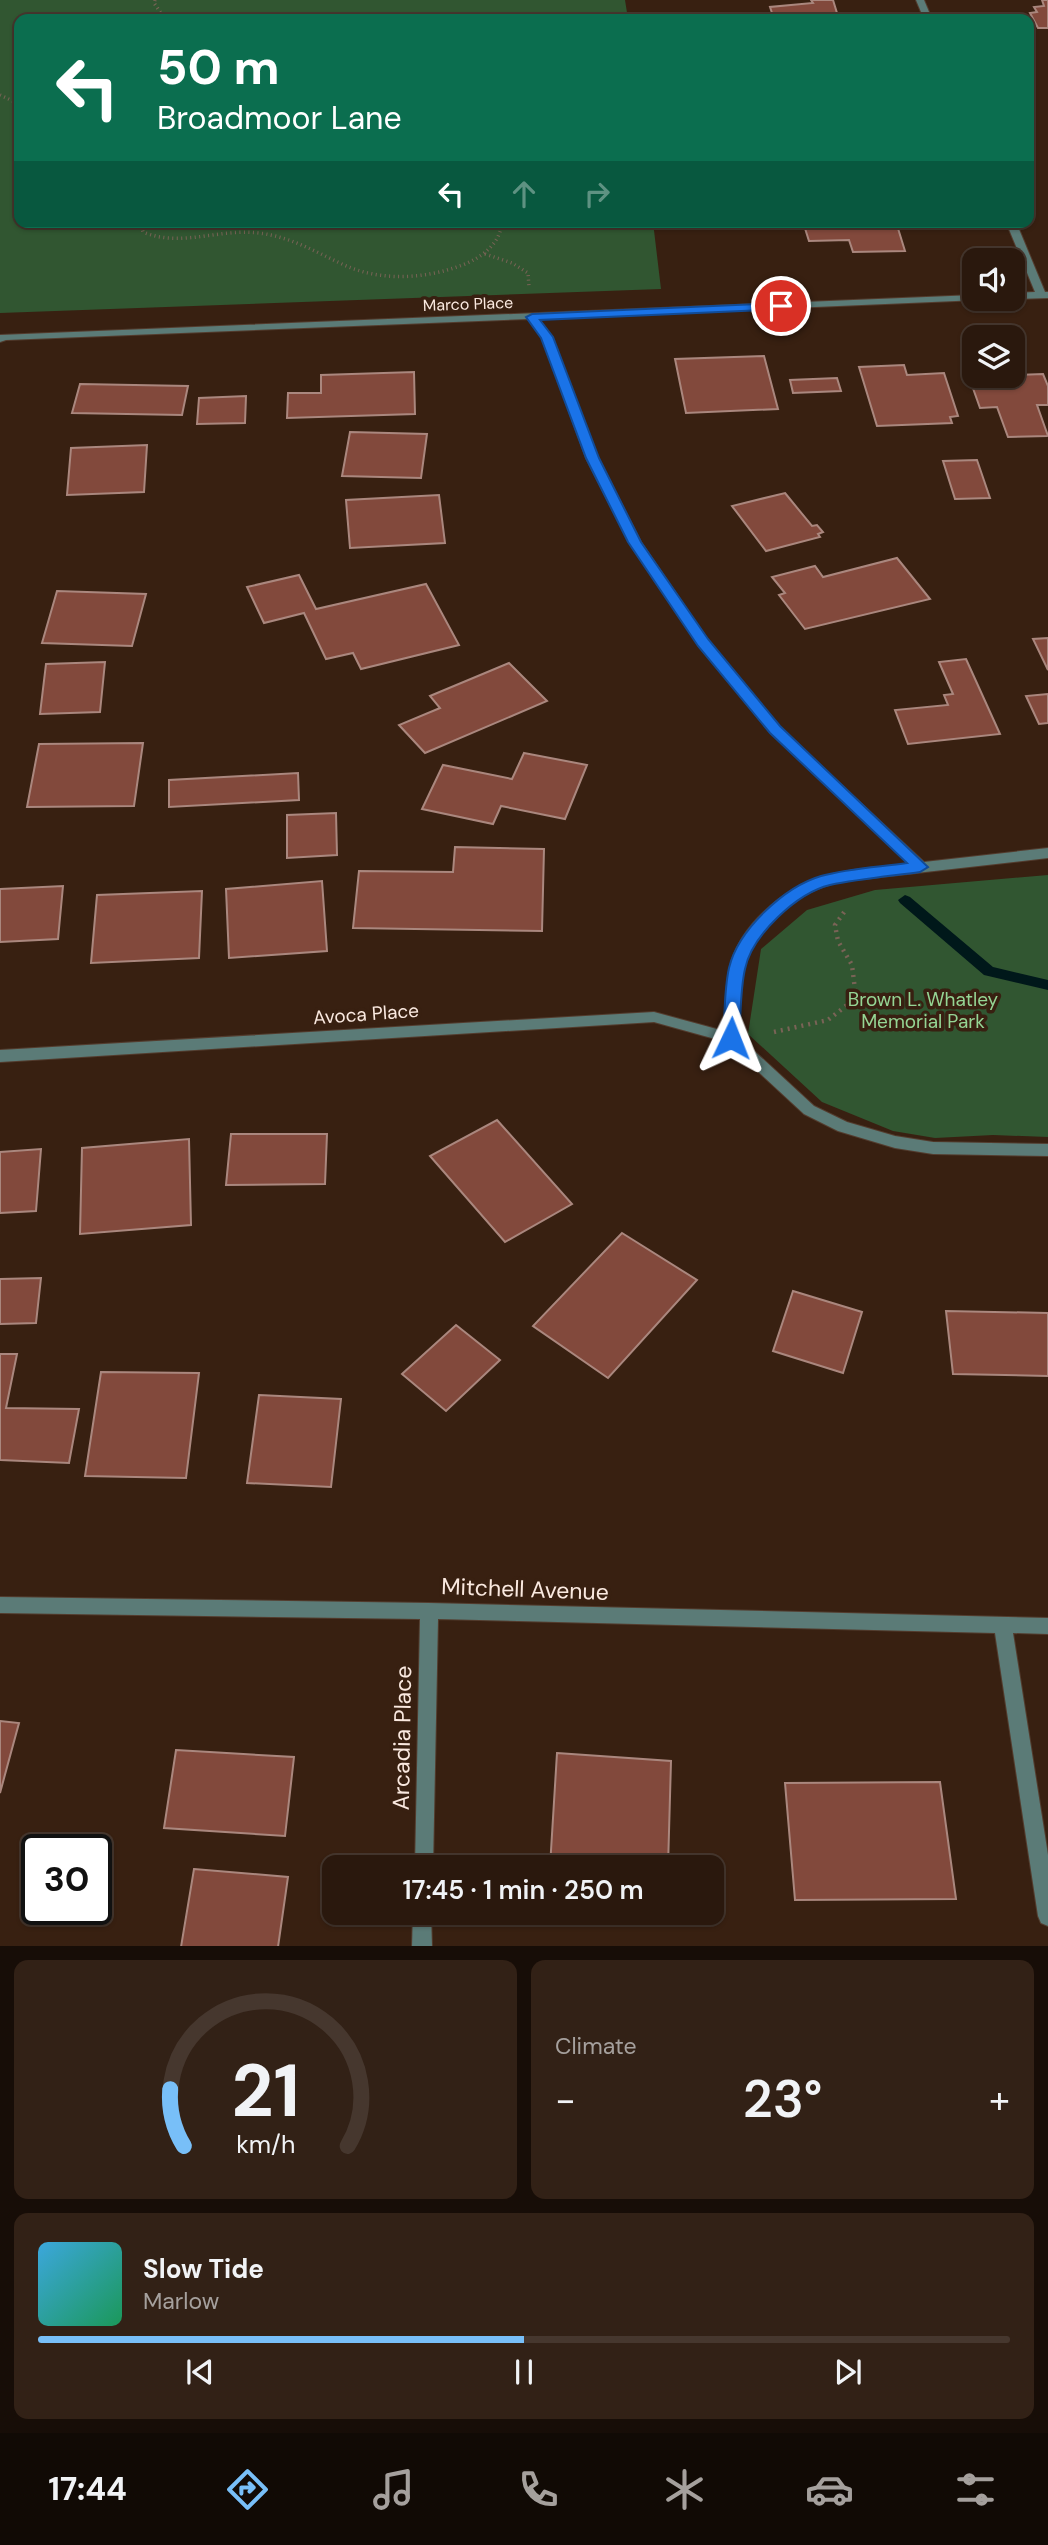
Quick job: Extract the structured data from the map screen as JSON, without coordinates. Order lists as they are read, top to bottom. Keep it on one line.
{"streets":{"street":["Marco Place","Avoca Place","Mitchell Avenue","Arcadia Place"]},"crossings":[["Mitchell Avenue","Arcadia Place"]],"parks":["Brown L. Whatley Memorial Park"],"page":{"turn":["50 m","Broadmoor Lane"],"limit":"30","trip":"17:45 · 1 min · 250 m","tile":"Climate","heat":["−","23°","+"],"song":["Slow Tide","Marlow"],"tabs":"17:44","gauge":["21","km/h"]}}
